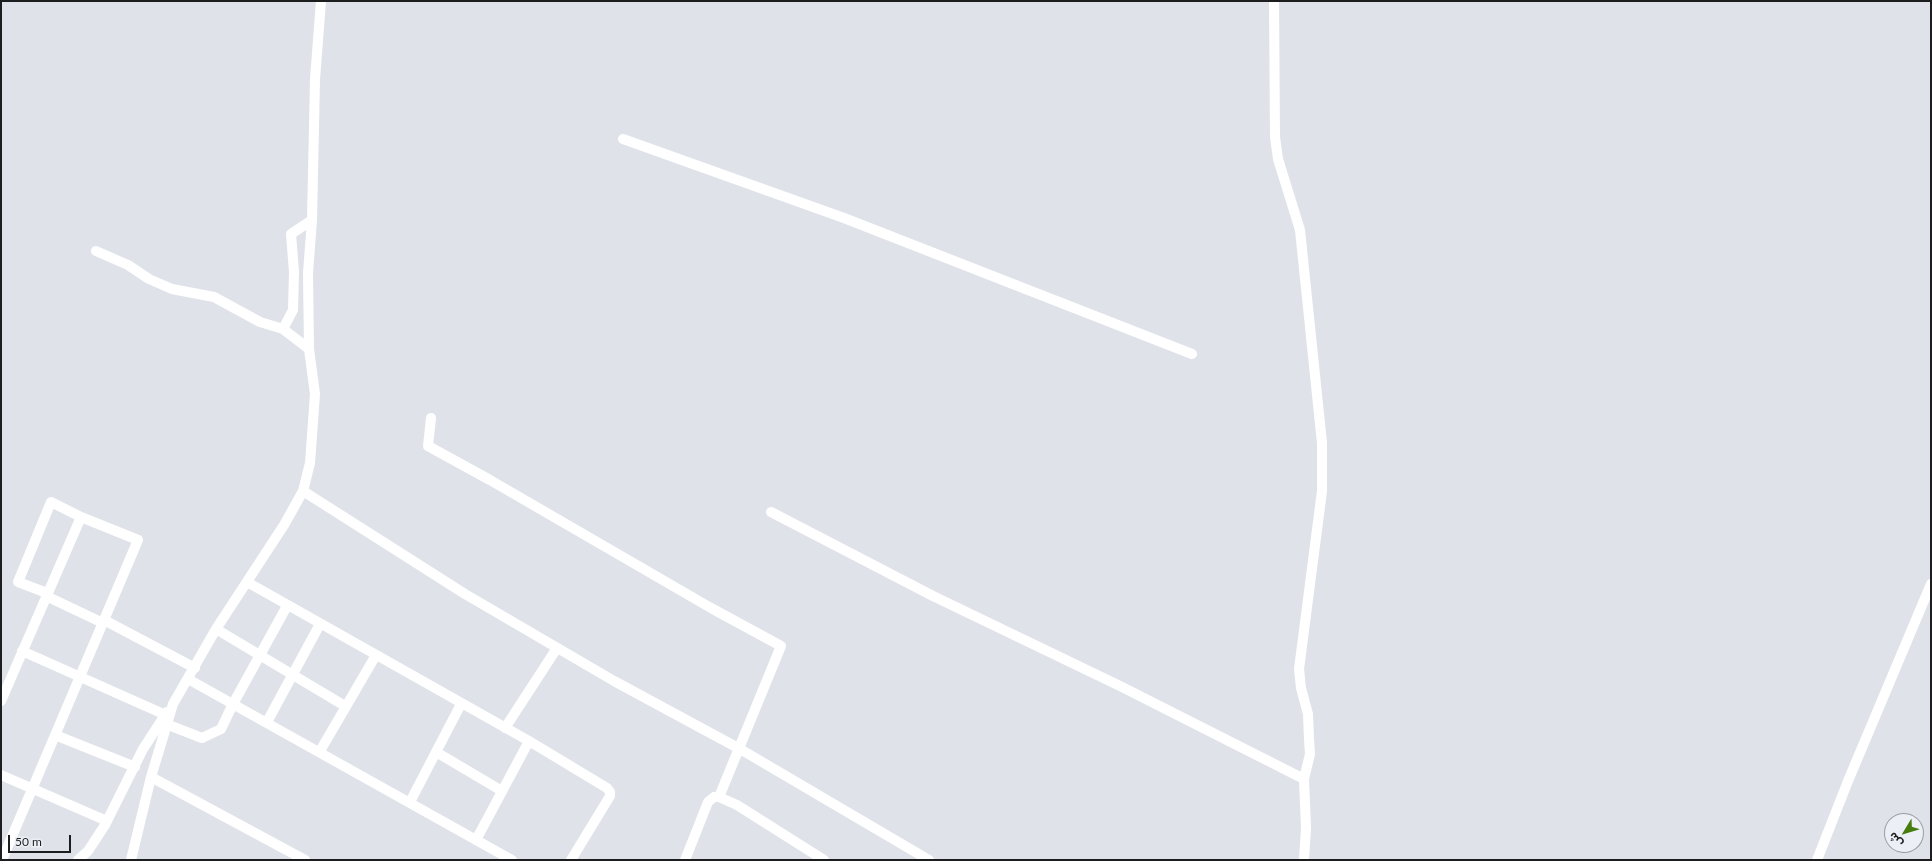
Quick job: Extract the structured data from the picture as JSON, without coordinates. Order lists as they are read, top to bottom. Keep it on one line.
{"scale_bar":"50 m","north":"bottom left"}
